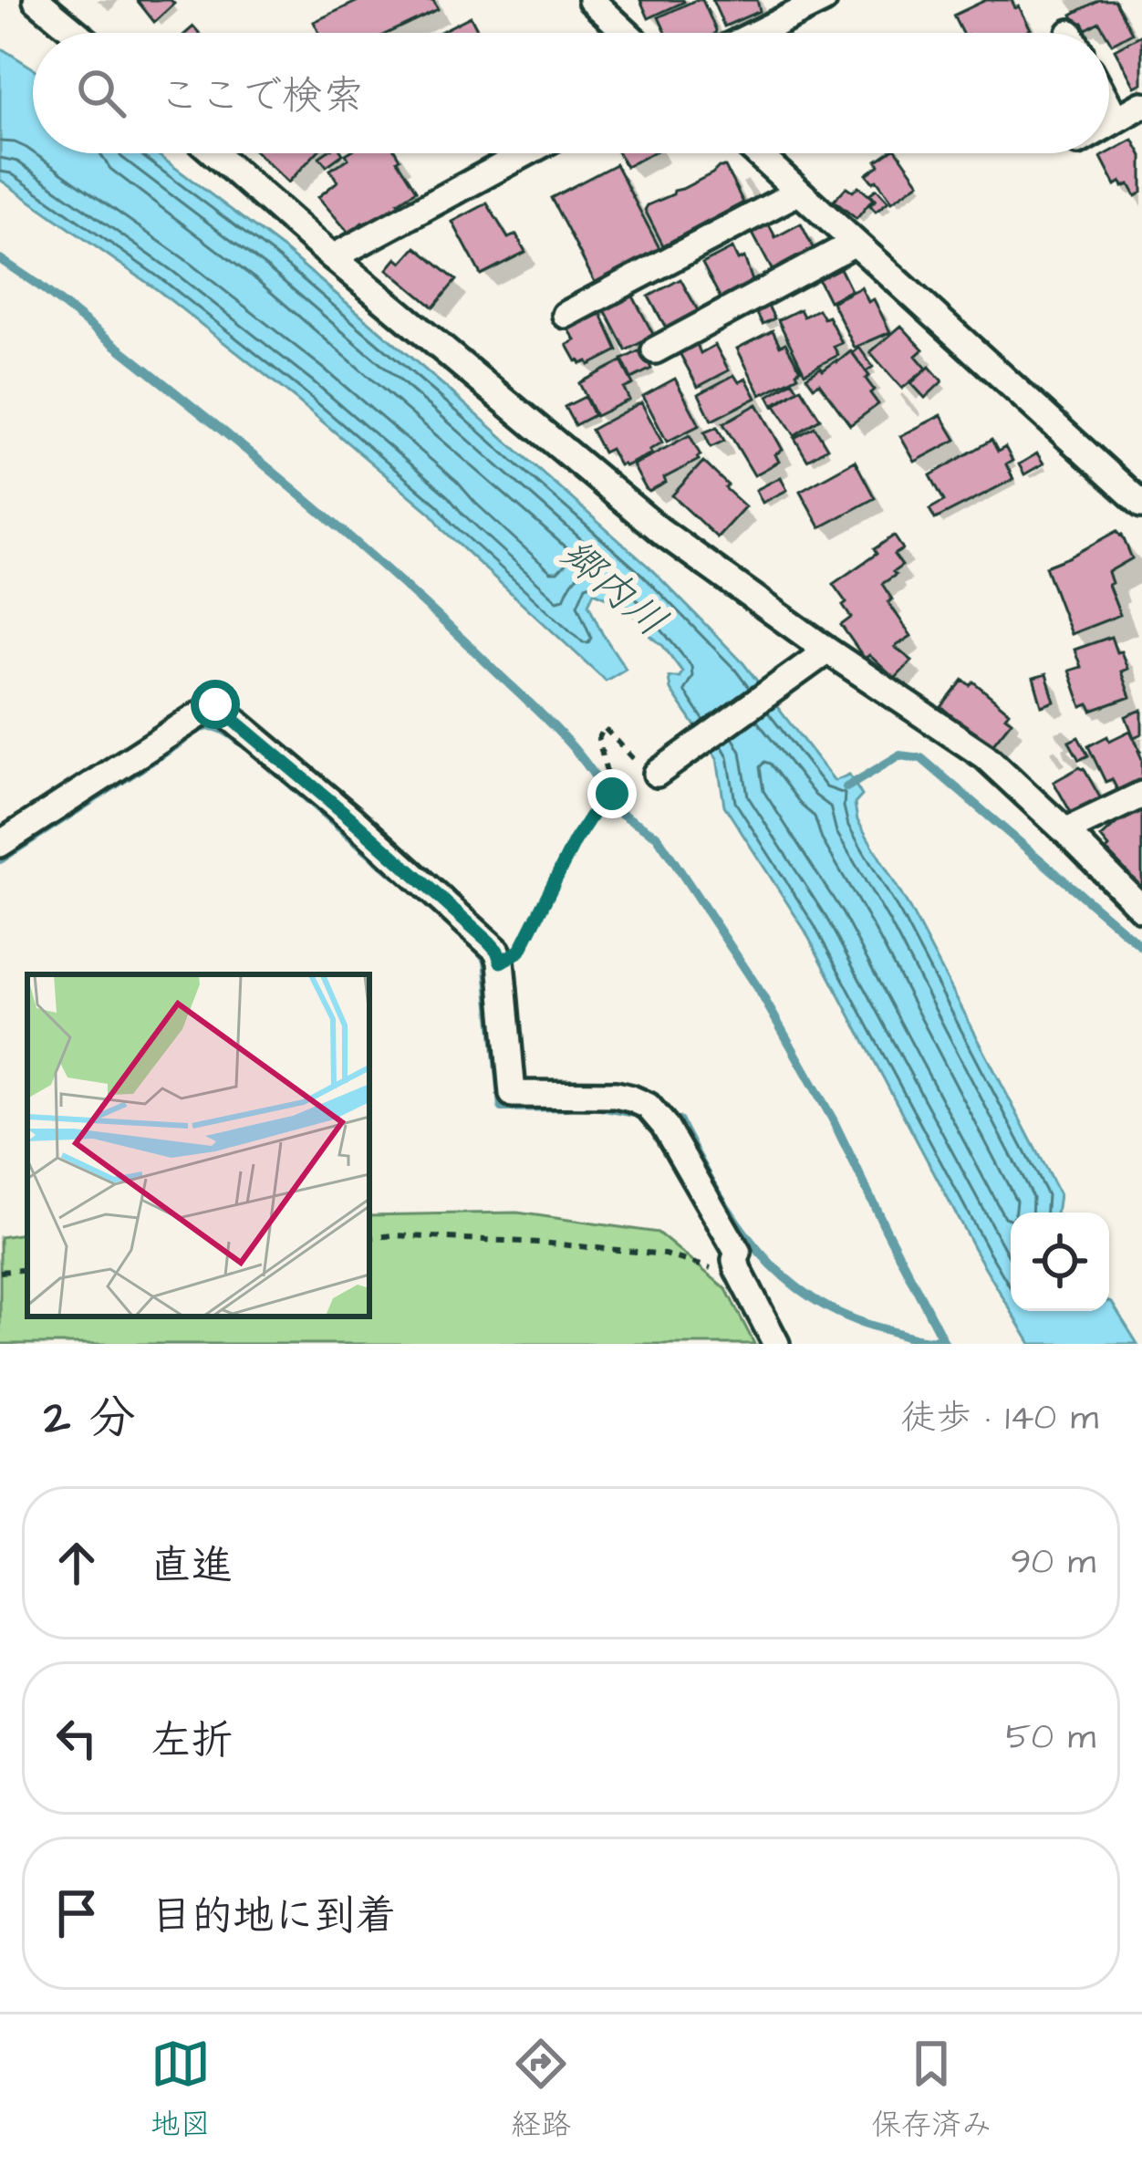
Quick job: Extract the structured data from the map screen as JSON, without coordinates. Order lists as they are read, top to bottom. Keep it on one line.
{"water":["郷内川"],"page":{"search":"ここで検索","heading":["2 分","徒歩 · 140 m"],"list":[["直進","90 m"],["左折","50 m"],"目的地に到着"],"nav":["地図","経路","保存済み"]}}
